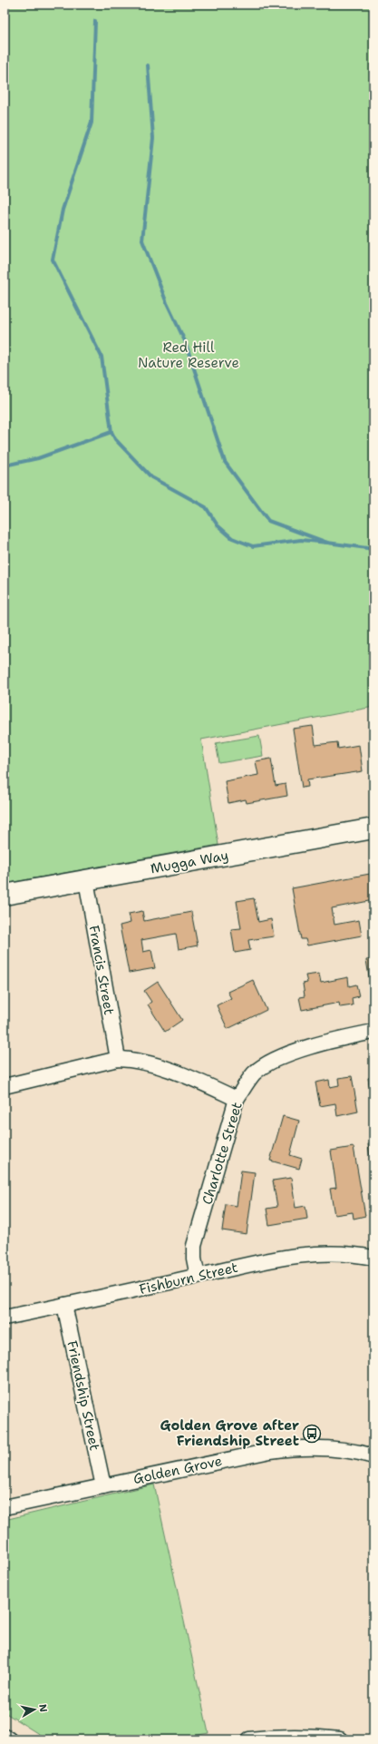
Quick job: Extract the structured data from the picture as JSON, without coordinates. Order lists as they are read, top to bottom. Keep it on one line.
{"streets":{"main road":["Mugga Way"],"street":["Francis Street","Charlotte Street","Fishburn Street","Friendship Street","Golden Grove"]},"crossings":[["Mugga Way","Francis Street"],["Charlotte Street","Fishburn Street"],["Fishburn Street","Friendship Street"],["Friendship Street","Golden Grove"]],"parks":["Red Hill Nature Reserve"],"places":{"bus stop":["Golden Grove after Friendship Street"]},"north":"right"}
